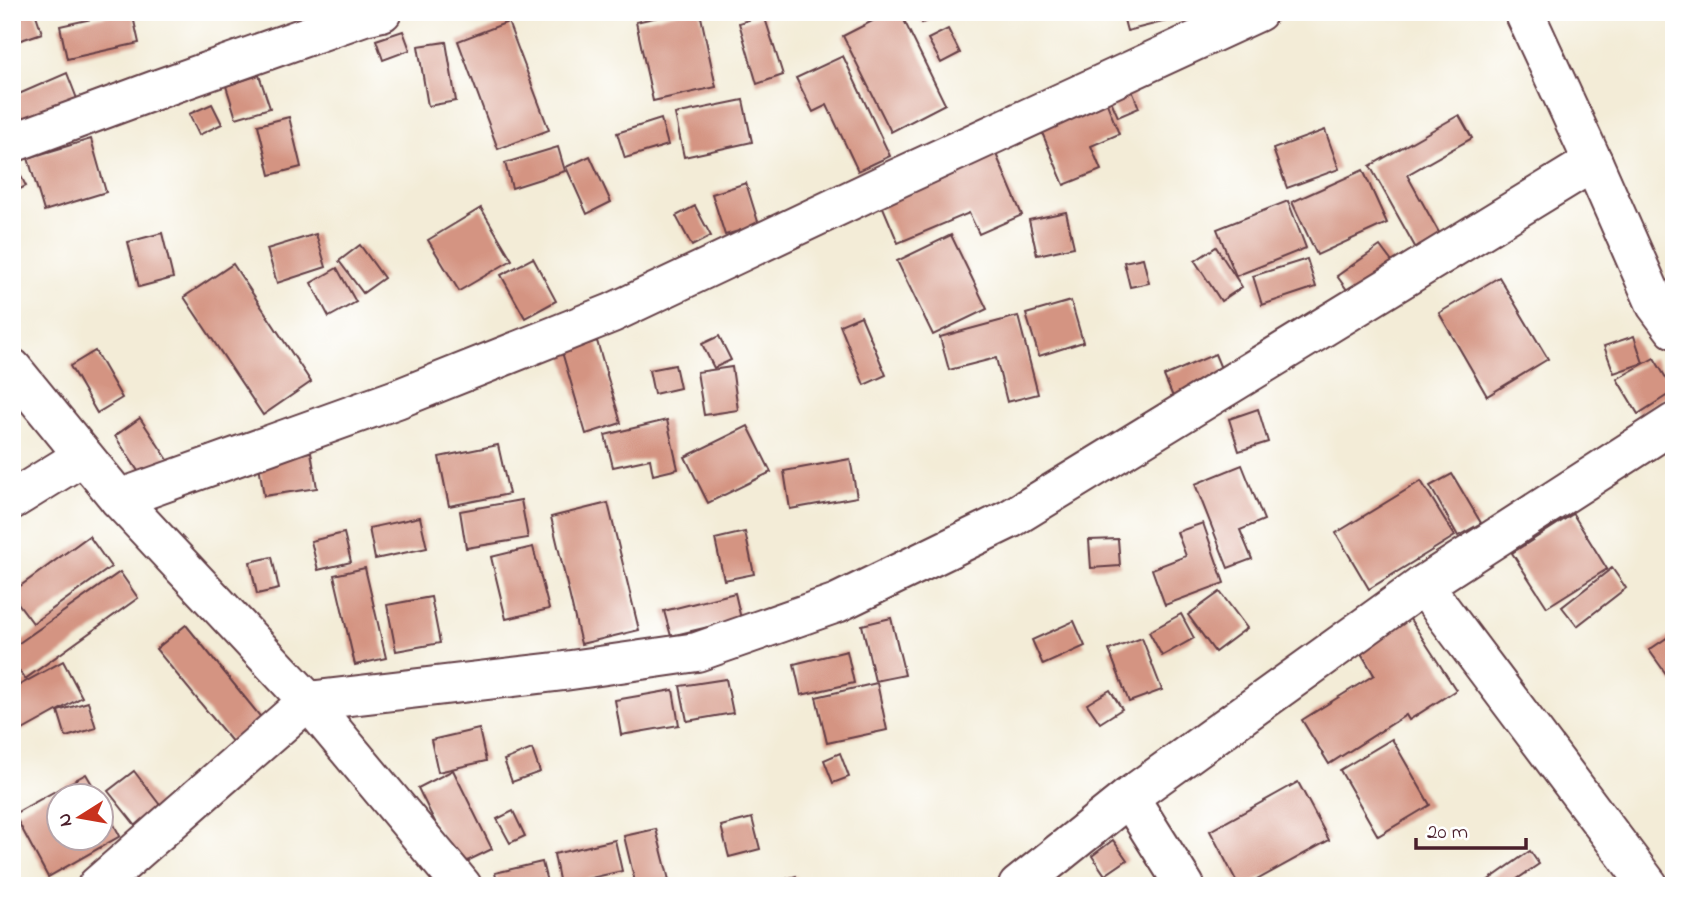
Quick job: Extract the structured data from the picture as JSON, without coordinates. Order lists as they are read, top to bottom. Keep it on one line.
{"scale_bar":"20 m","north":"left"}
